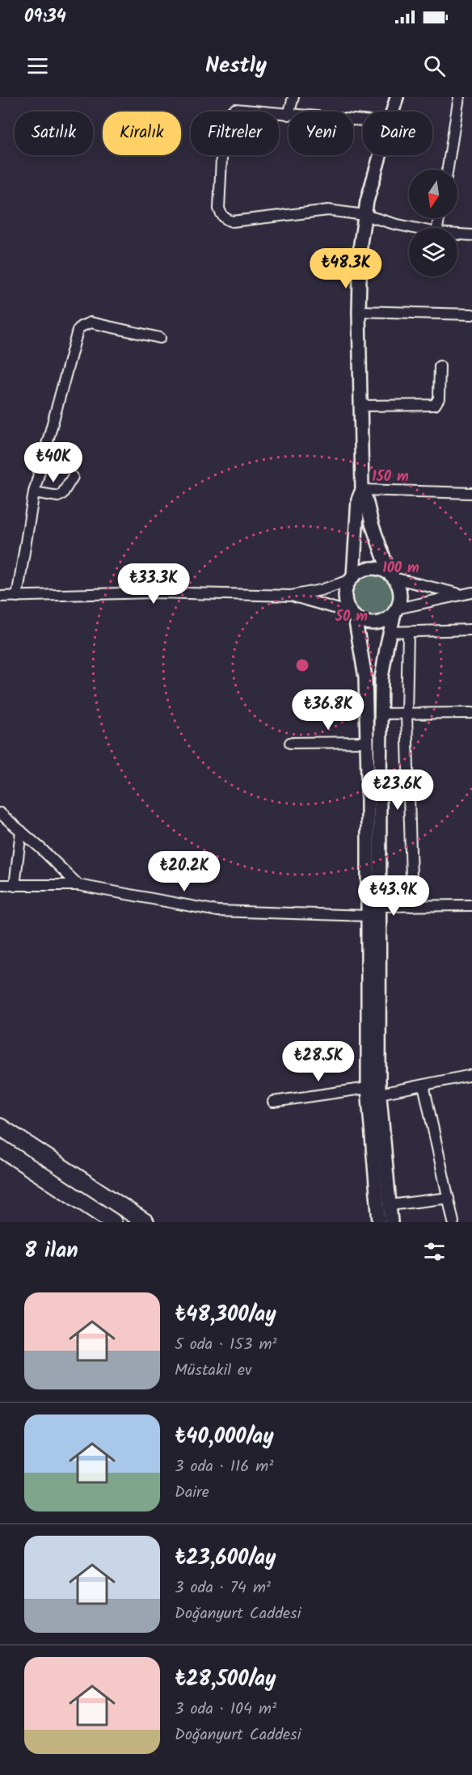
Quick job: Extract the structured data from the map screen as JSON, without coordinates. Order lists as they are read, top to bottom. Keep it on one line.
{"north":"bottom","page":{"status":"09:34","header":"Nestly","chip":["Satılık","Kiralık","Filtreler","Yeni","Daire"],"price":["₺48.3K","₺40K","₺33.3K","₺36.8K","₺23.6K","₺20.2K","₺43.9K","₺28.5K"],"heading":"8 ilan","list":[{"name":"₺48,300/ay","note":"5 oda · 153 m² · Müstakil ev"},{"name":"₺40,000/ay","note":"3 oda · 116 m² · Daire"},{"name":"₺23,600/ay","note":"3 oda · 74 m² · Doğanyurt Caddesi"},{"name":"₺28,500/ay","note":"3 oda · 104 m² · Doğanyurt Caddesi"}]},"rings":["150 m","100 m","50 m"]}
